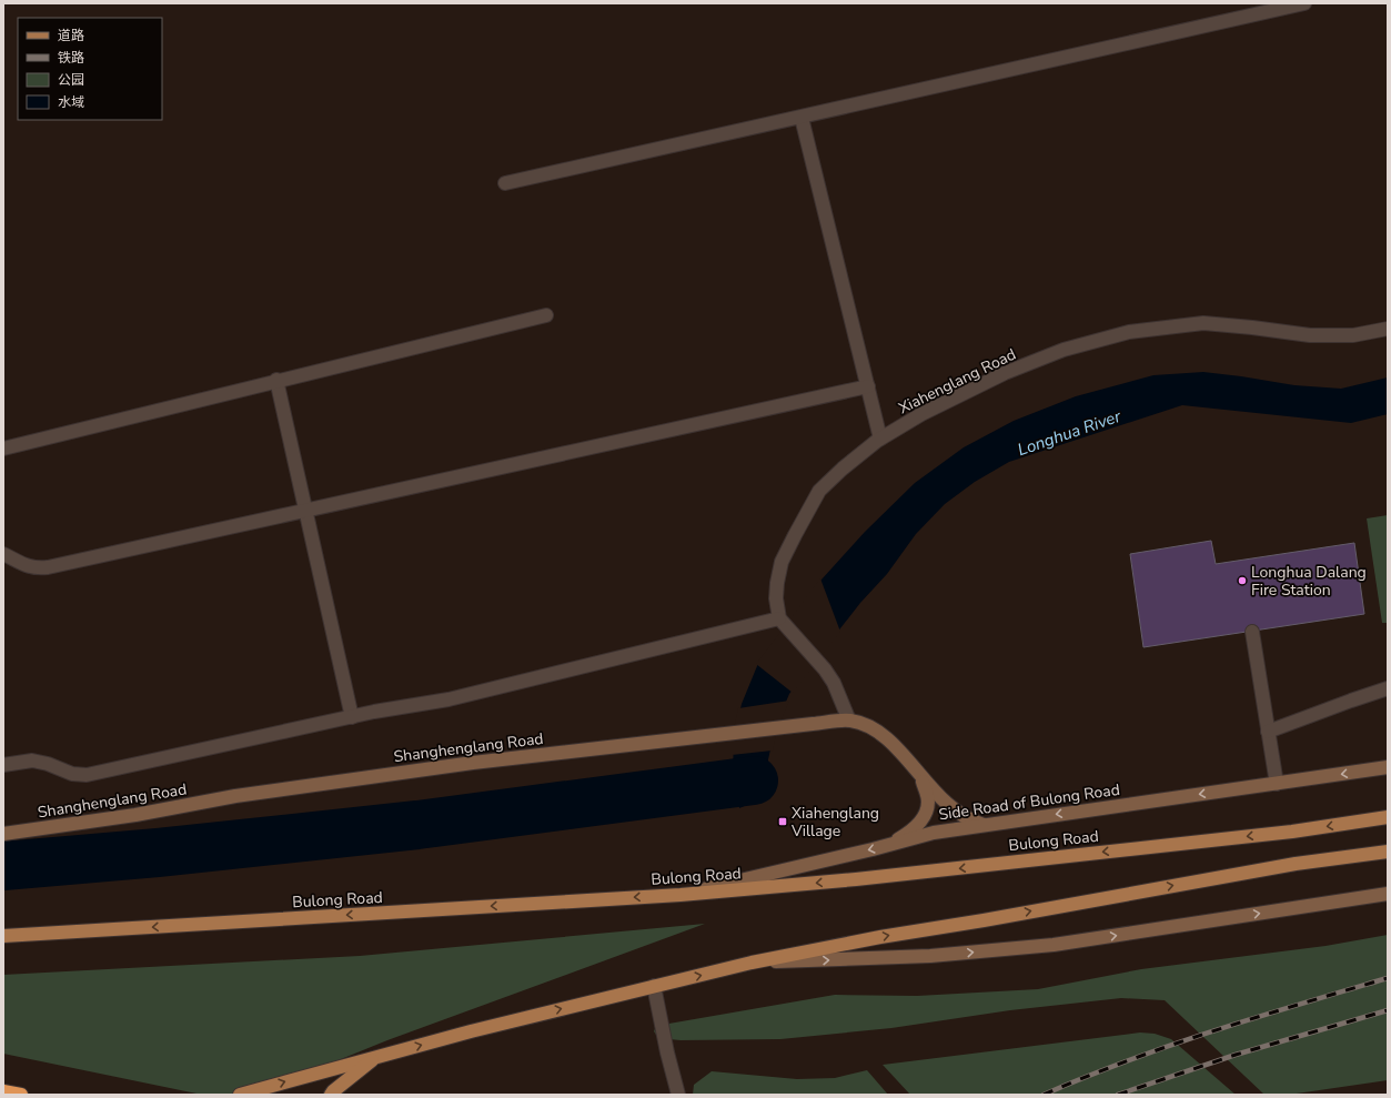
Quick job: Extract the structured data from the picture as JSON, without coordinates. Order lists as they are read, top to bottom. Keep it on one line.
{"streets":{"main road":["Shanghenglang Road","Side Road of Bulong Road","Bulong Road"],"street":["Xiahenglang Road"]},"crossings":[["Side Road of Bulong Road","Bulong Road"]],"water":["Longhua River"],"places":{"other":["Longhua Dalang Fire Station"],"transit":["Xiahenglang Village"]},"legend":["道路","铁路","公园","水域"]}
